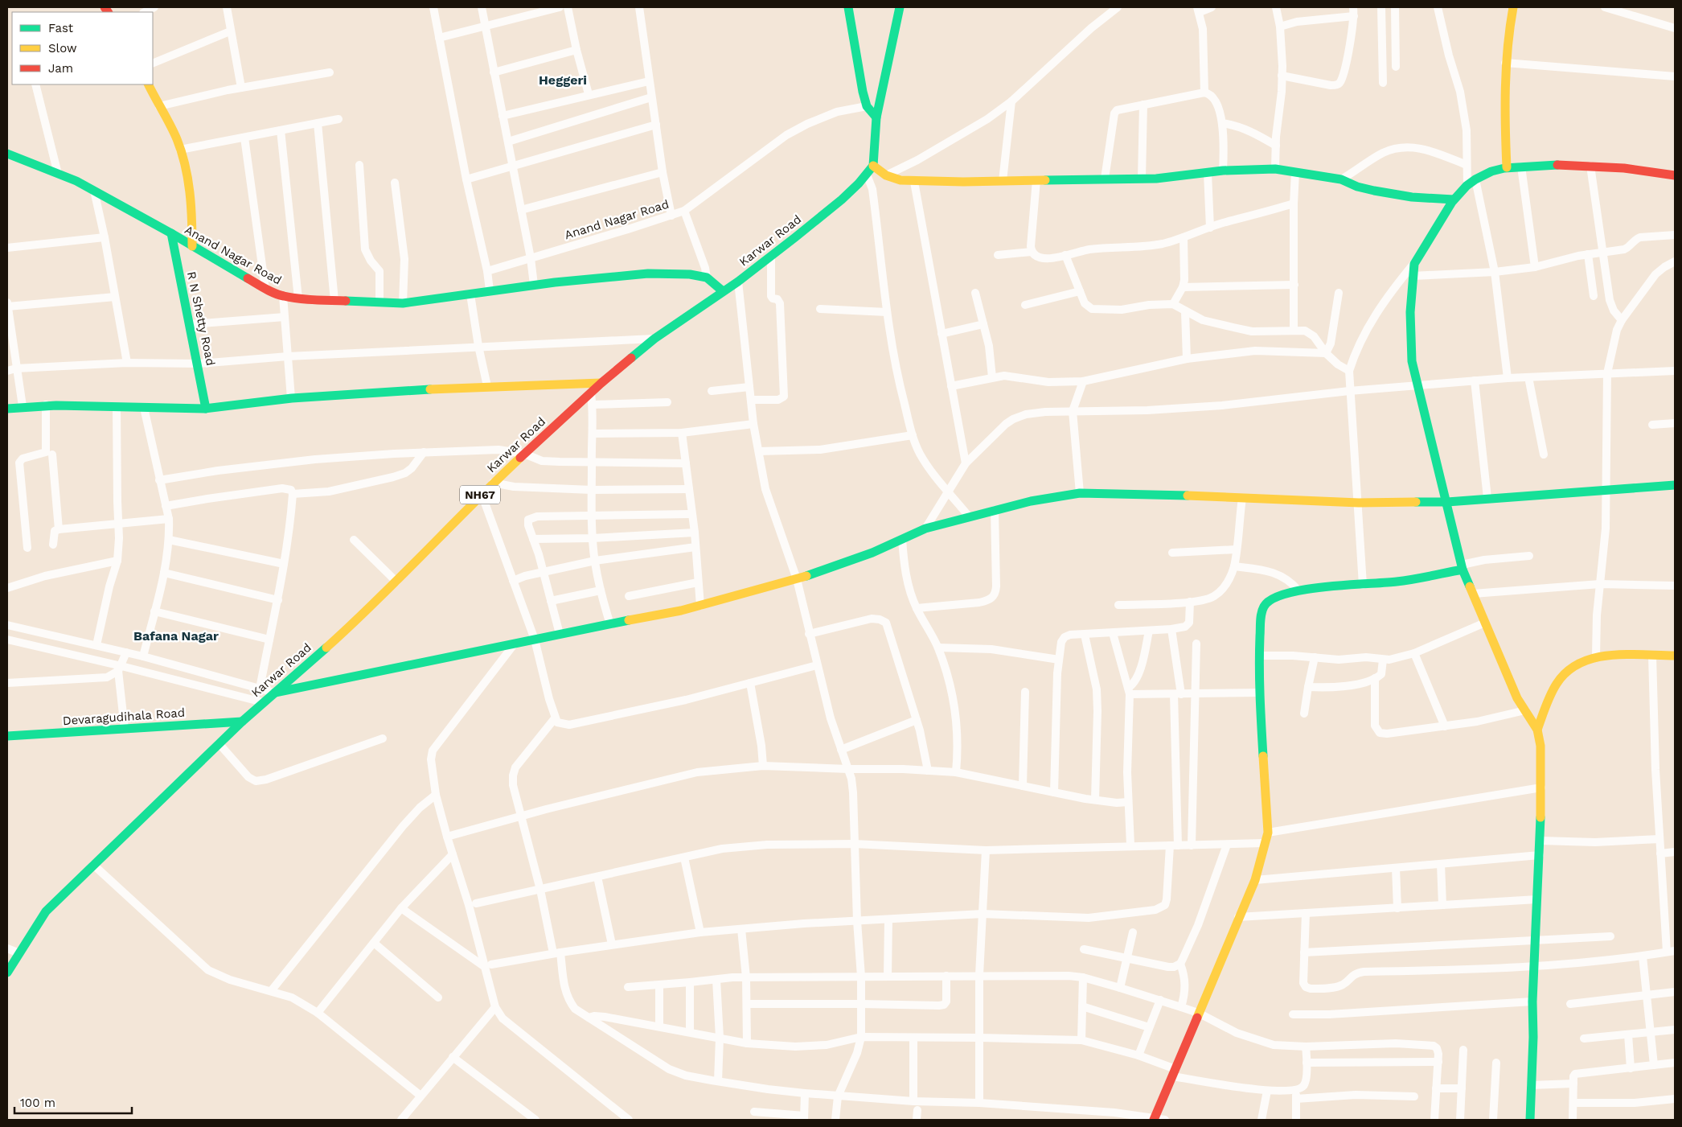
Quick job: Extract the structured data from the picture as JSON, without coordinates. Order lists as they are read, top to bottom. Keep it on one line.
{"streets":{"main road":["Anand Nagar Road","Karwar Road","R N Shetty Road","NH67","Devaragudihala Road"]},"crossings":[["Anand Nagar Road","R N Shetty Road"],["Karwar Road","Devaragudihala Road"]],"districts":["Heggeri","Bafana Nagar"],"legend":["Fast","Slow","Jam"],"scale_bar":"100 m"}
